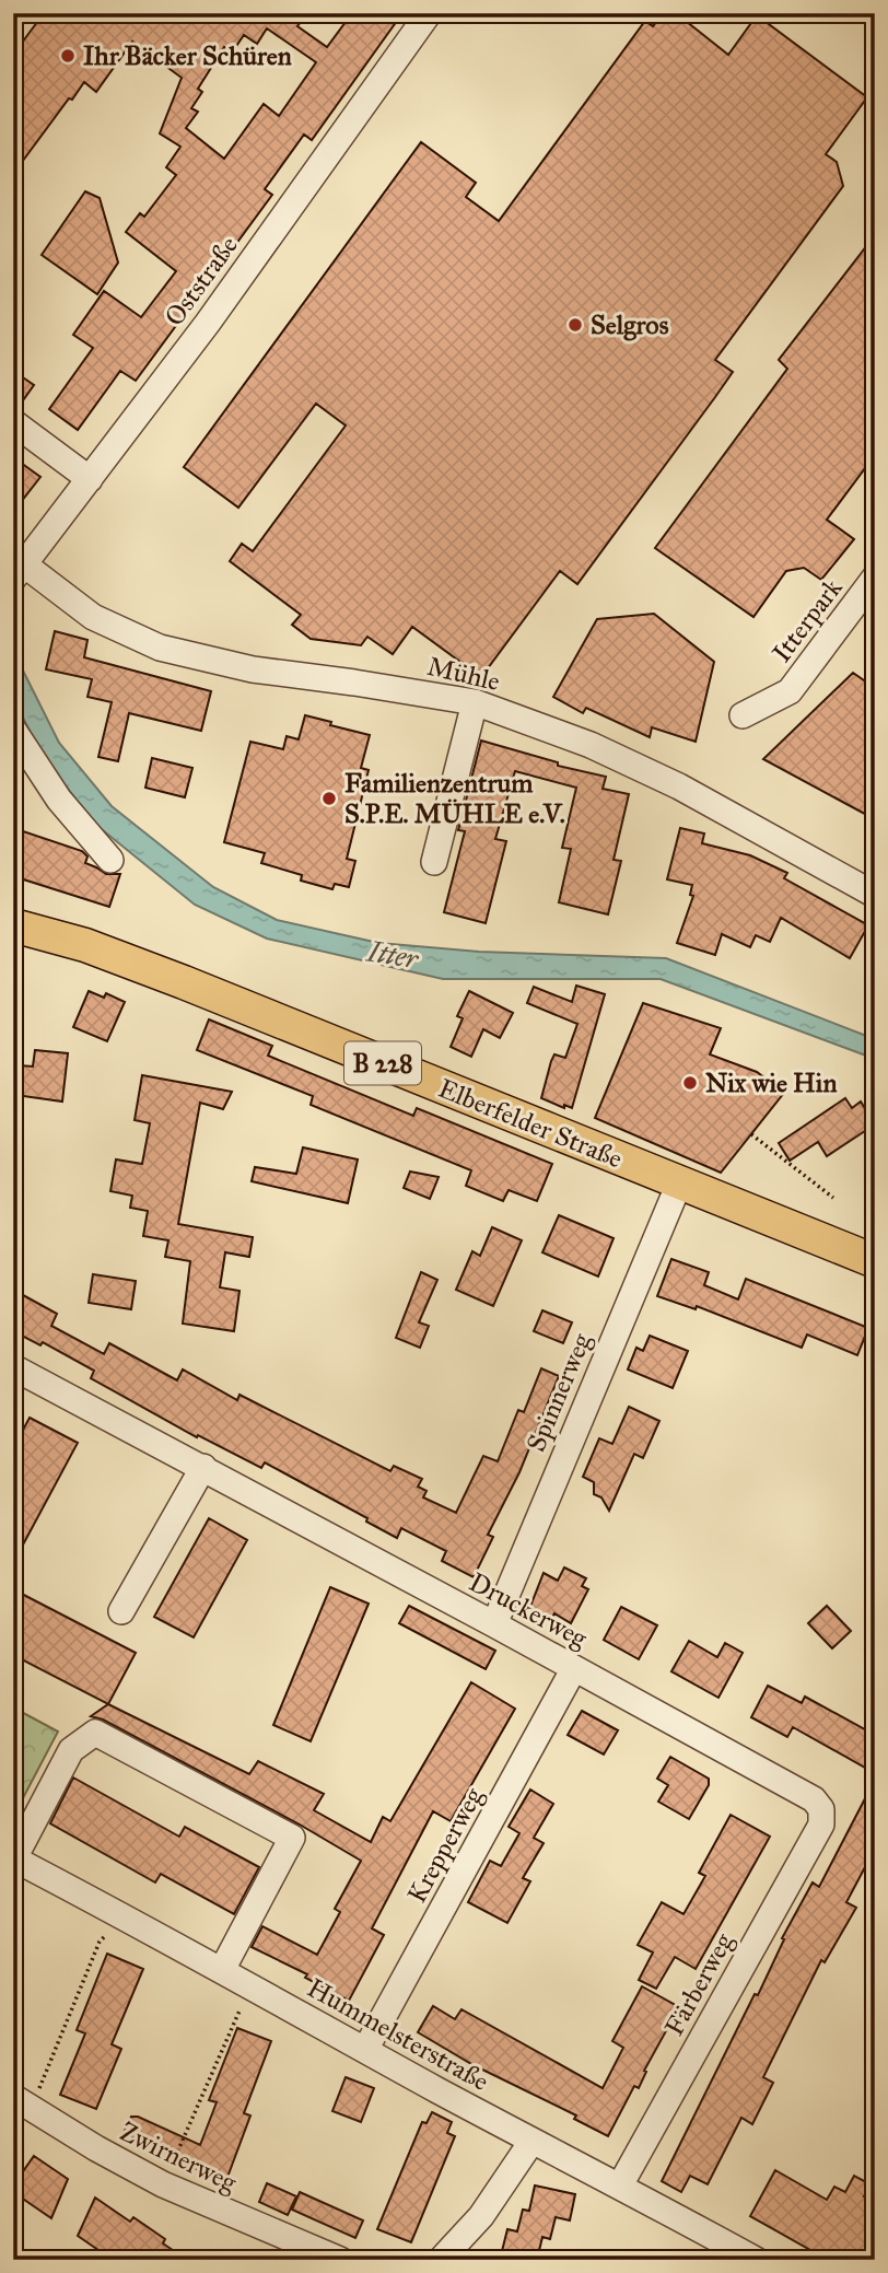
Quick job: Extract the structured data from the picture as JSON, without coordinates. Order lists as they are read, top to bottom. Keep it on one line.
{"streets":{"main road":["B 228","Elberfelder Straße"],"street":["Oststraße","Itterpark","Mühle","Spinnerweg","Druckerweg","Krepperweg","Färberweg","Hummelsterstraße","Zwirnerweg"]},"crossings":[["Oststraße","Mühle"],["Elberfelder Straße","Spinnerweg"],["Spinnerweg","Druckerweg"],["Druckerweg","Krepperweg"],["Druckerweg","Färberweg"],["Krepperweg","Hummelsterstraße"],["Färberweg","Hummelsterstraße"]],"water":["Itter"],"places":["Ihr Bäcker Schüren","Selgros","Familienzentrum S.P.E. MÜHLE e.V.","Nix wie Hin"]}
